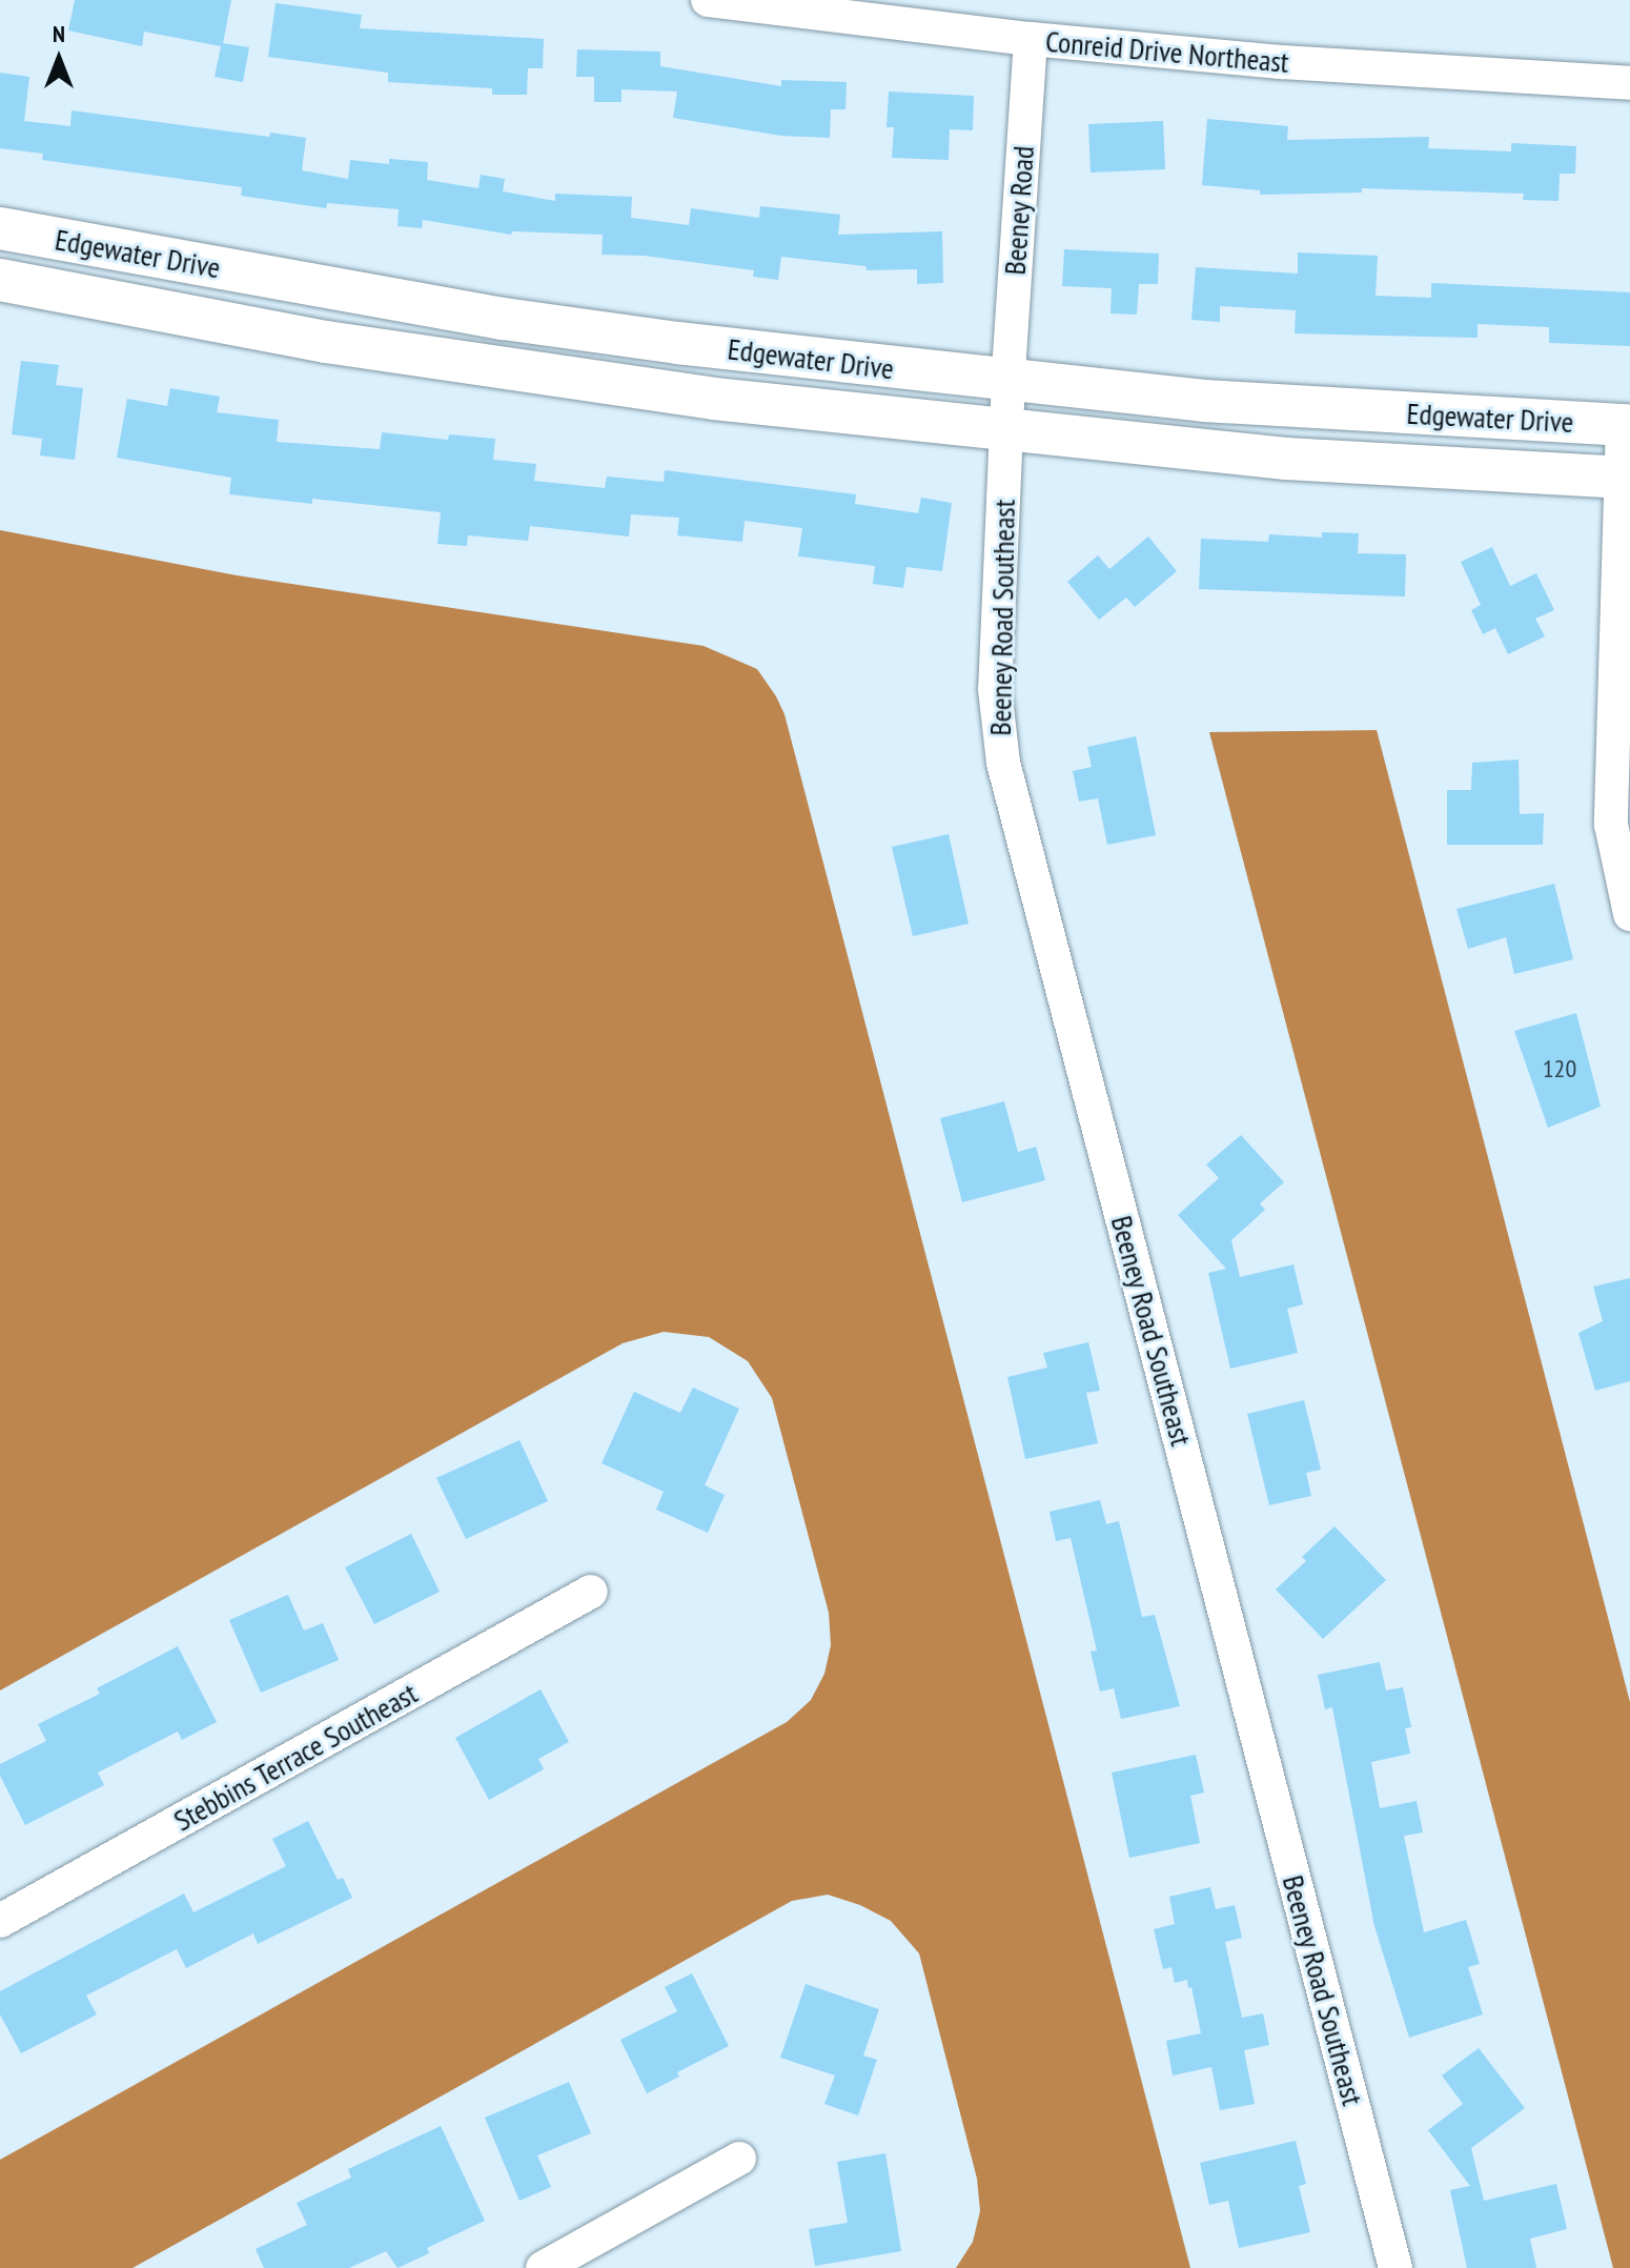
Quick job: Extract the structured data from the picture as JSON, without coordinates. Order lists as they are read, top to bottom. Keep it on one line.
{"streets":{"street":["Conreid Drive Northeast","Beeney Road","Edgewater Drive","Beeney Road Southeast","Stebbins Terrace Southeast"]},"crossings":[["Conreid Drive Northeast","Beeney Road"],["Beeney Road","Edgewater Drive"],["Beeney Road","Beeney Road Southeast"],["Edgewater Drive","Beeney Road Southeast"]],"house_numbers":["120"],"north":"top"}
